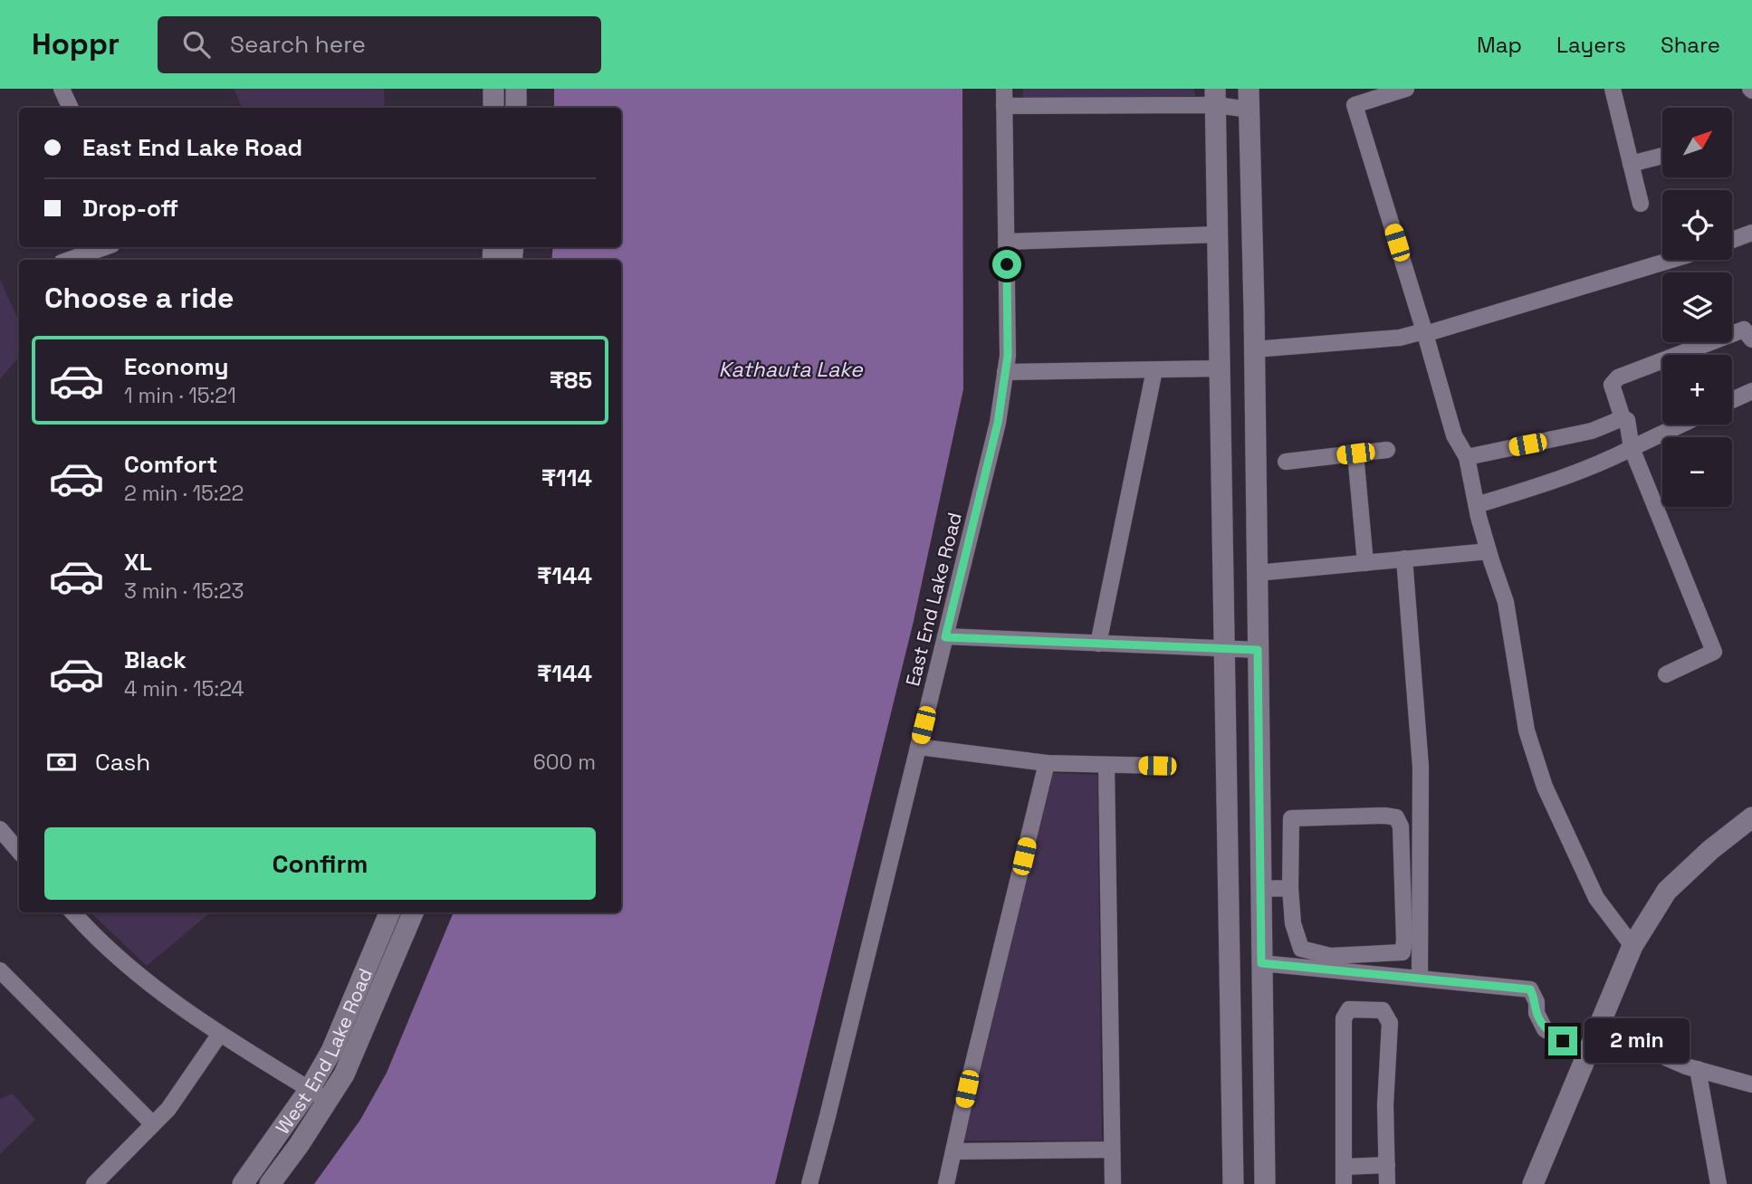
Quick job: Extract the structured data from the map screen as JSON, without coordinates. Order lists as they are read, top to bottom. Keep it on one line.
{"streets":{"street":["East End Lake Road","West End Lake Road"]},"water":["Kathauta Lake"],"north":"top right","page":{"header":"Hoppr","search":"Search here","nav":["Map","Layers","Share"],"map_buttons":["+","−"],"banner":["East End Lake Road","Drop-off"],"heading":"Choose a ride","list":[{"name":"Economy","note":"1 min · 15:21","value":"₹85"},{"name":"Comfort","note":"2 min · 15:22","value":"₹114"},{"name":"XL","note":"3 min · 15:23","value":"₹144"},{"name":"Black","note":"4 min · 15:24","value":"₹144"}],"pay":["Cash","600 m"],"buttons":"Confirm","bubble":"2 min"}}
